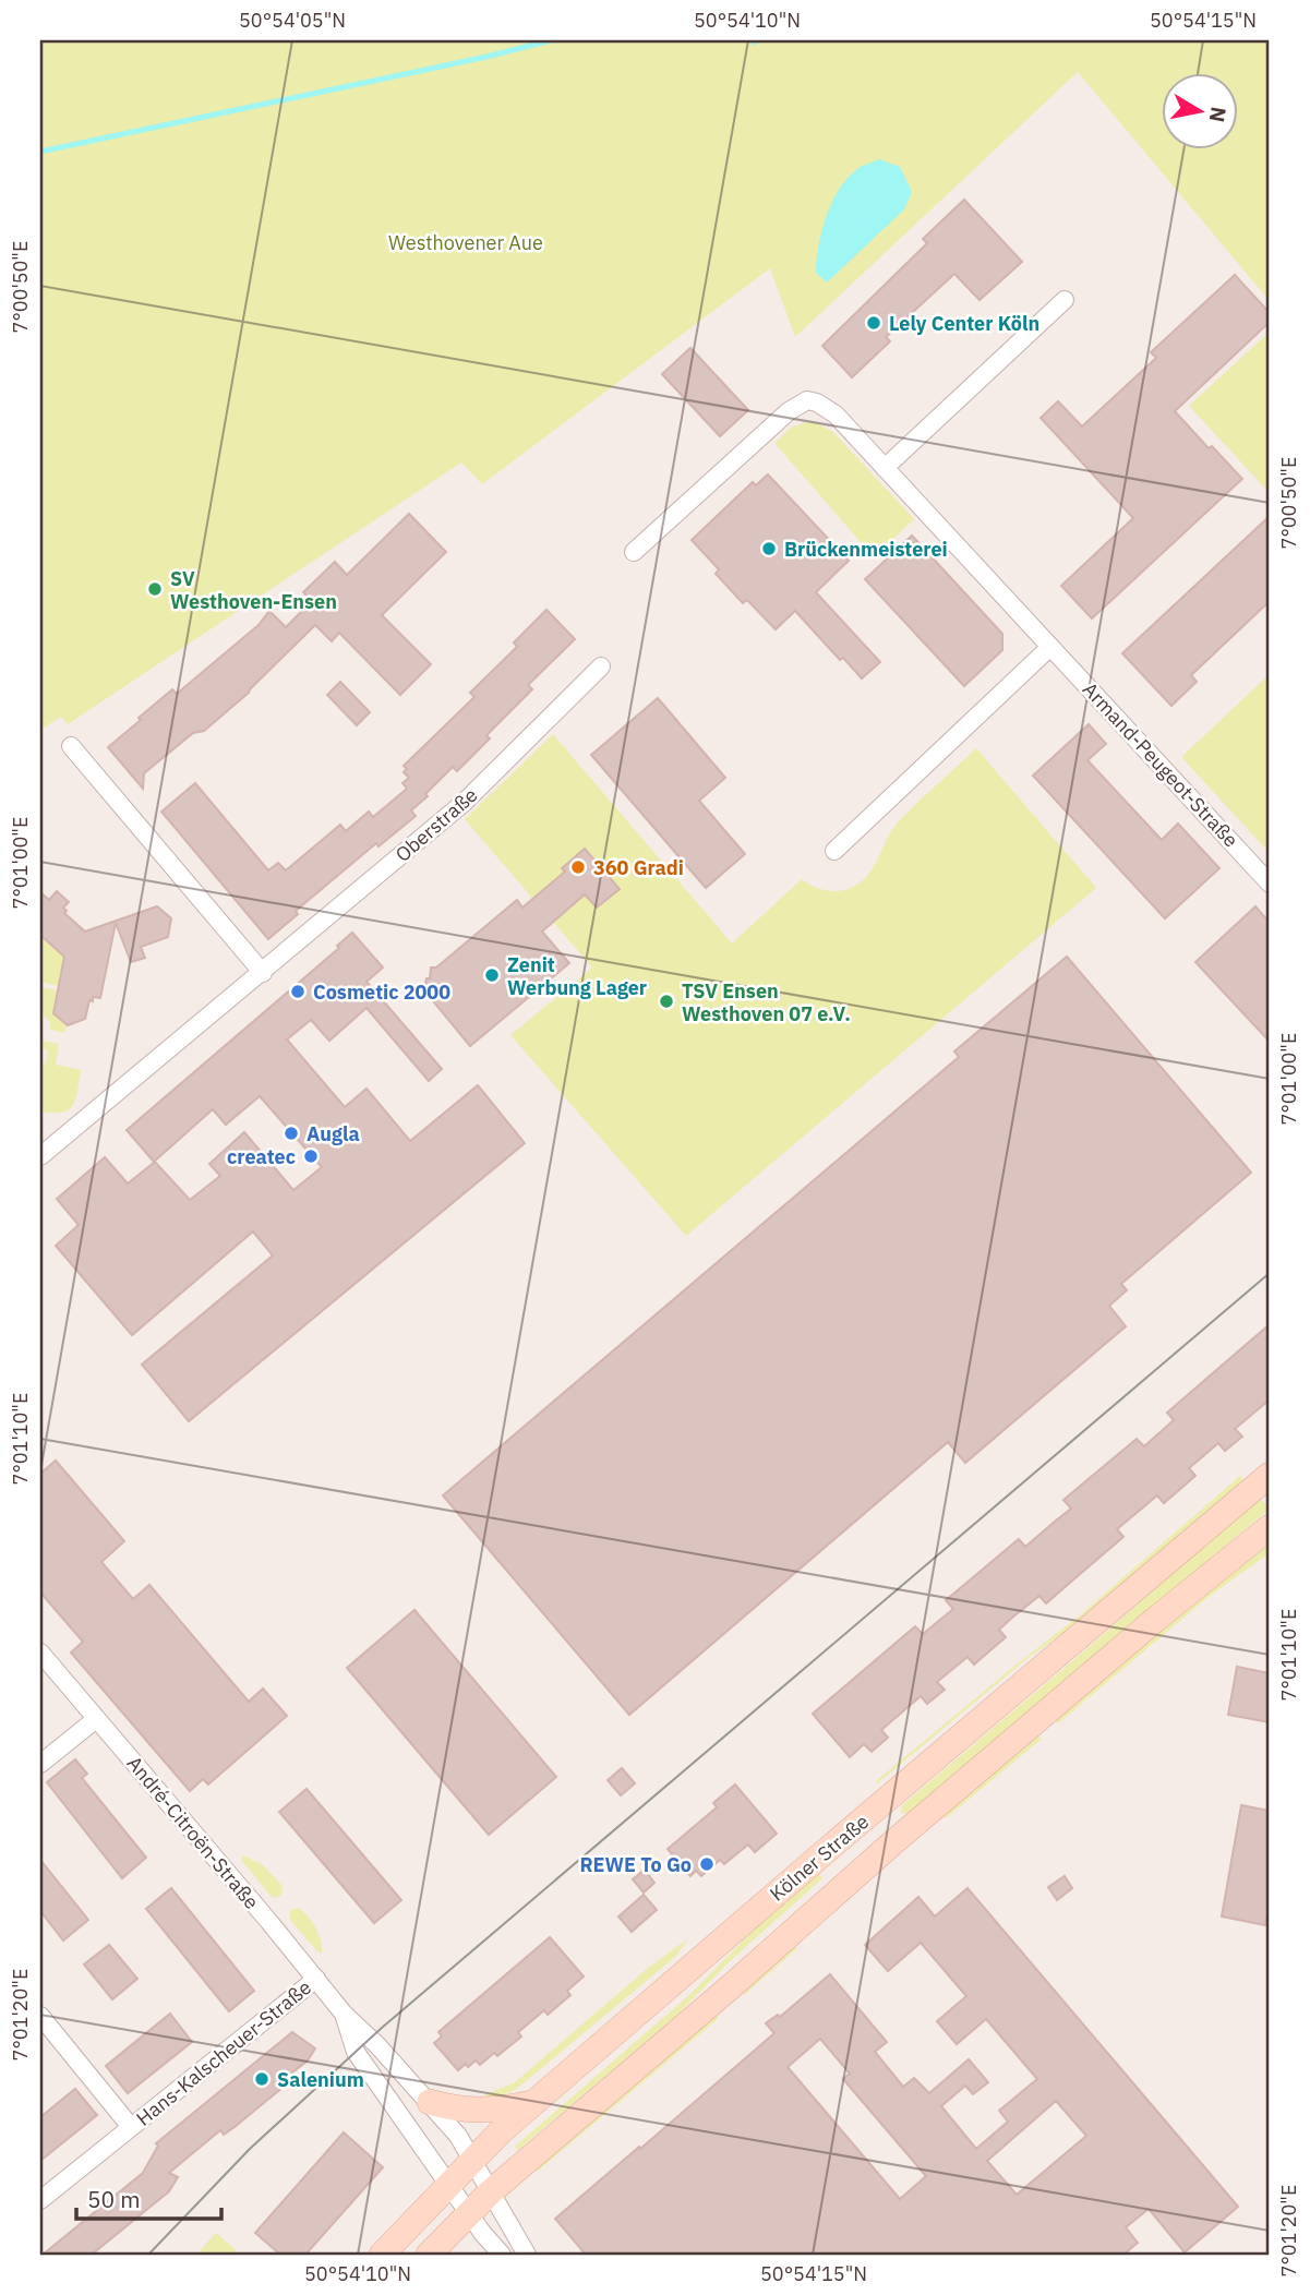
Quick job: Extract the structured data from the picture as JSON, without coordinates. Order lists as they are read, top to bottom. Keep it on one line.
{"streets":{"main road":["Kölner Straße"],"street":["Armand-Peugeot-Straße","Oberstraße","André-Citroën-Straße","Hans-Kalscheuer-Straße"]},"crossings":[["André-Citroën-Straße","Kölner Straße"],["André-Citroën-Straße","Hans-Kalscheuer-Straße"]],"parks":["Westhovener Aue"],"places":["Lely Center Köln","Brückenmeisterei","SV Westhoven-Ensen","360 Gradi","Zenit Werbung Lager","Cosmetic 2000","TSV Ensen Westhoven 07 e.V.","Augla","createc","REWE To Go","Salenium"],"scale_bar":"50 m","north":"right","coordinates":["50°54'05\"N","50°54'10\"N","50°54'15\"N","7°00'50\"E","7°01'00\"E","7°01'10\"E","7°01'20\"E"]}
